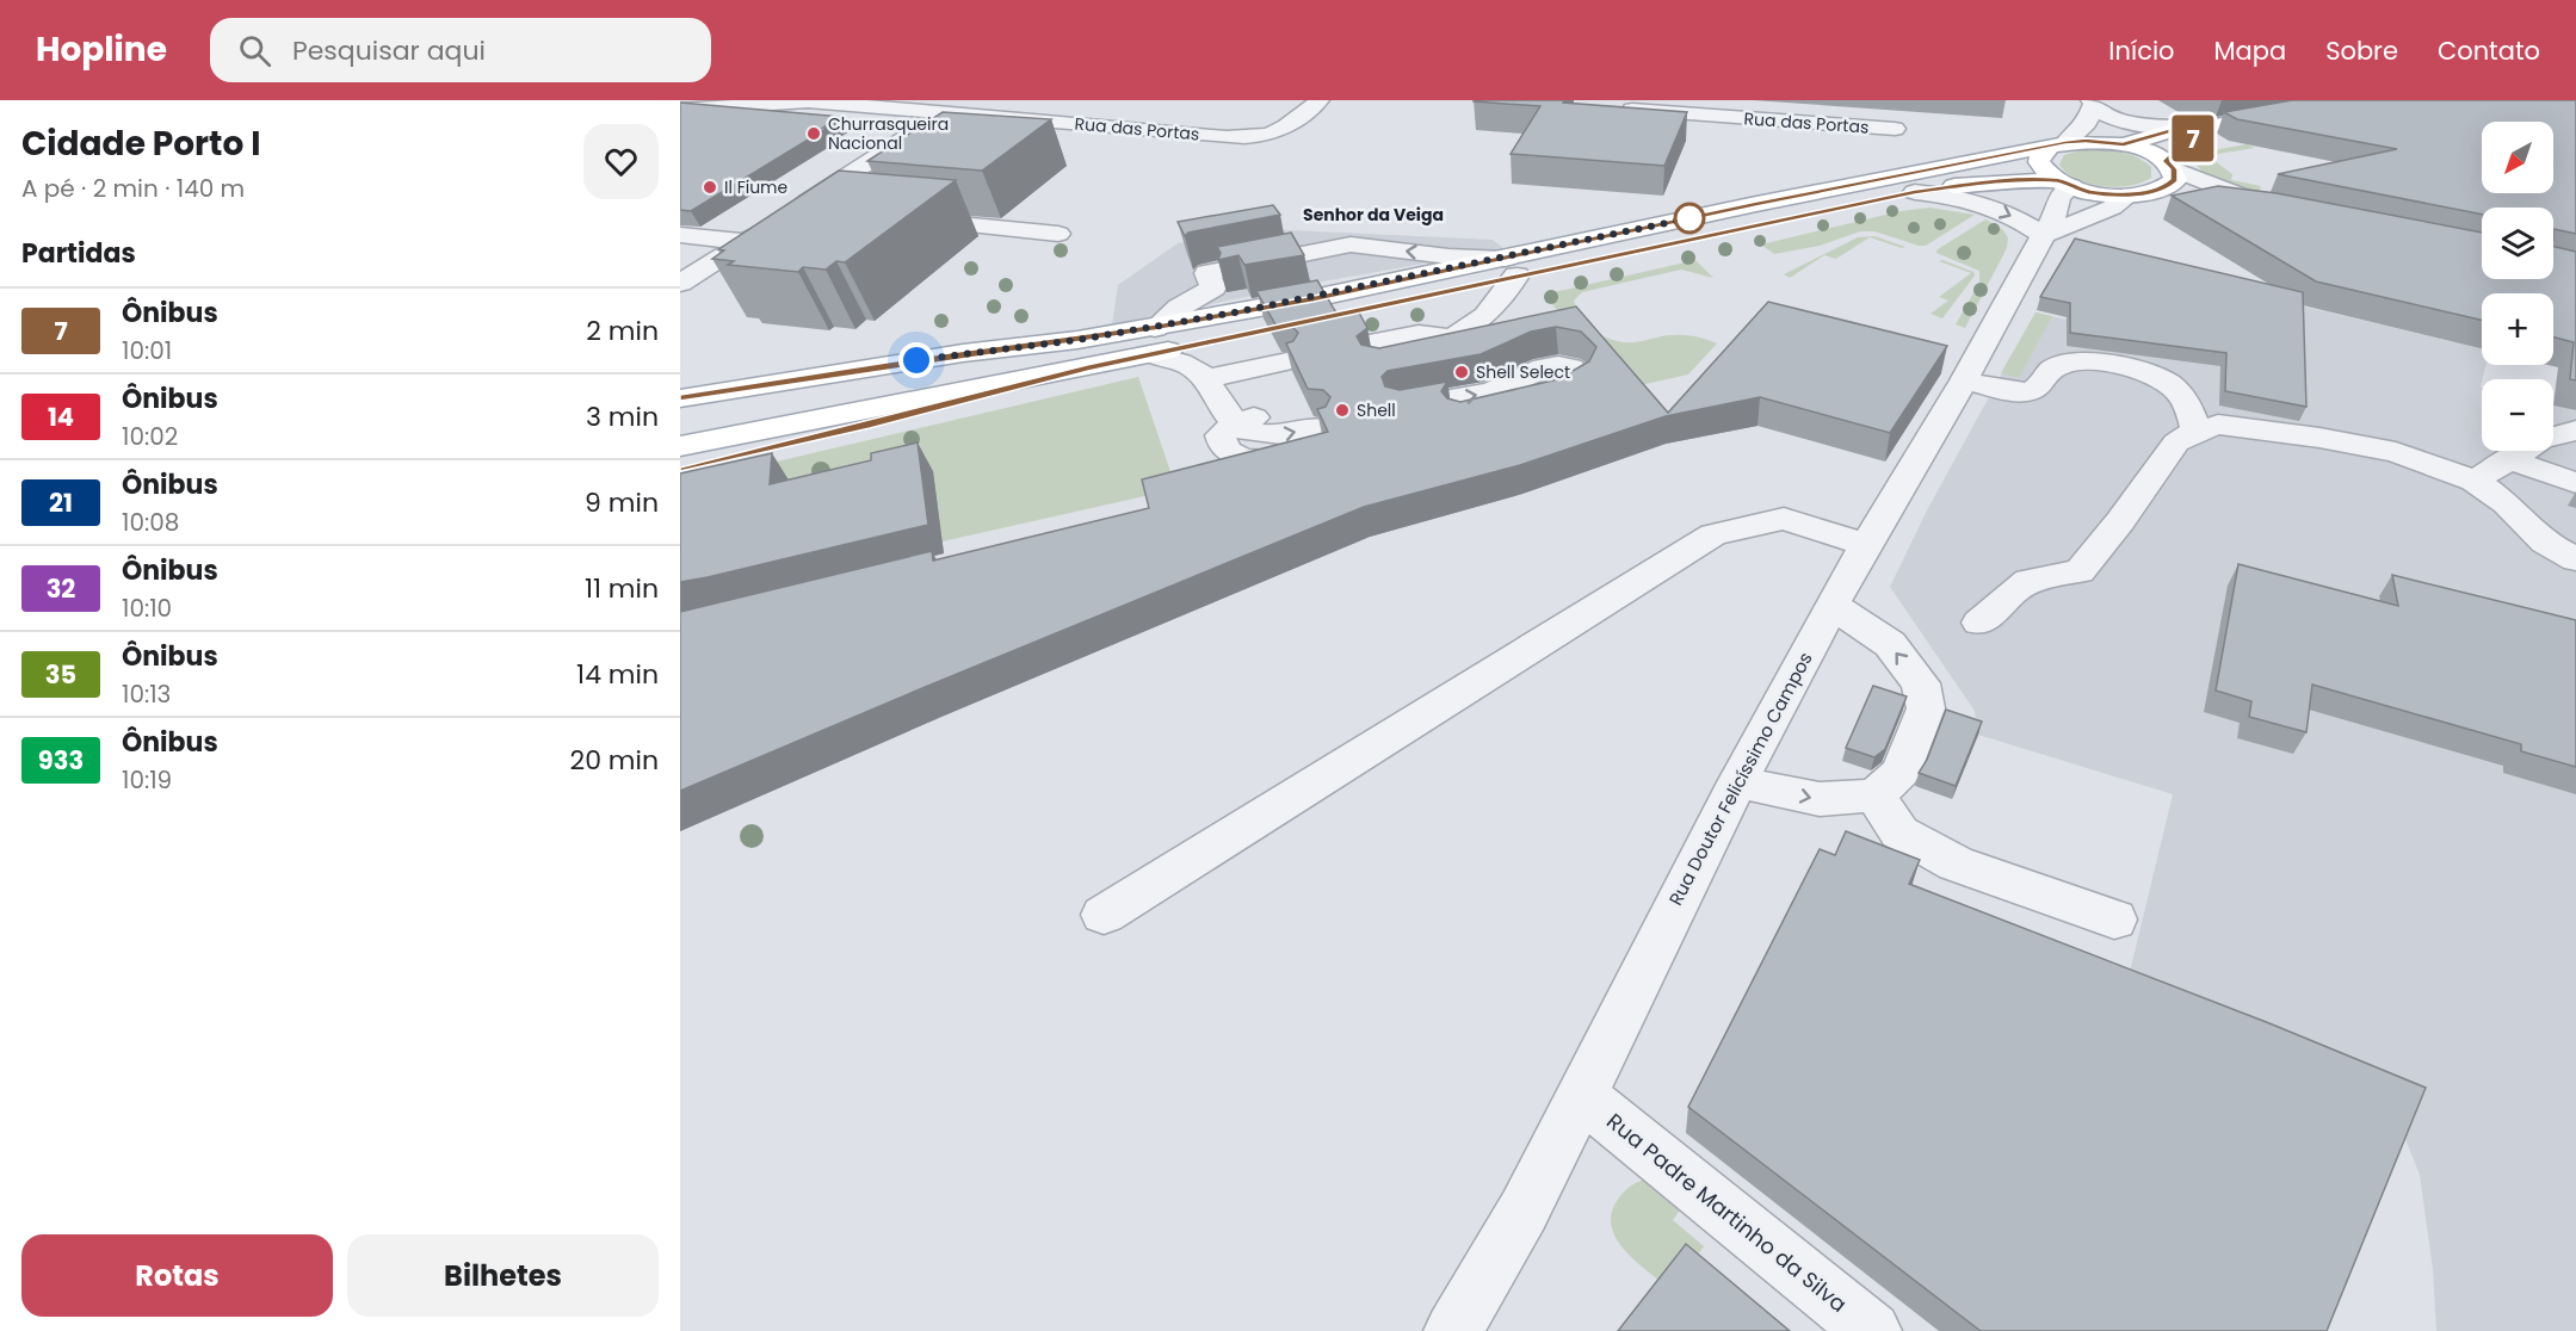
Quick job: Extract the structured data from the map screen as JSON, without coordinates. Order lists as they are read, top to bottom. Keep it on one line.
{"streets":{"street":["Rua das Portas","Rua Doutor Felicíssimo Campos","Rua Padre Martinho da Silva"]},"crossings":[["Rua Doutor Felicíssimo Campos","Rua Padre Martinho da Silva"]],"districts":["Senhor da Veiga"],"places":["Churrasqueira Nacional","Il Fiume","Shell Select","Shell"],"lines":["bus line 7"],"north":"bottom left","page":{"header":"Hopline","search":"Pesquisar aqui","nav":["Início","Mapa","Sobre","Contato"],"heading":[["Cidade Porto I","A pé · 2 min · 140 m"],"Partidas"],"on_map":"7","map_buttons":["+","−"],"list":[{"mark":"7","name":"Ônibus","note":"10:01","value":"2 min"},{"mark":"14","name":"Ônibus","note":"10:02","value":"3 min"},{"mark":"21","name":"Ônibus","note":"10:08","value":"9 min"},{"mark":"32","name":"Ônibus","note":"10:10","value":"11 min"},{"mark":"35","name":"Ônibus","note":"10:13","value":"14 min"},{"mark":"933","name":"Ônibus","note":"10:19","value":"20 min"}],"buttons":["Rotas","Bilhetes"]}}
